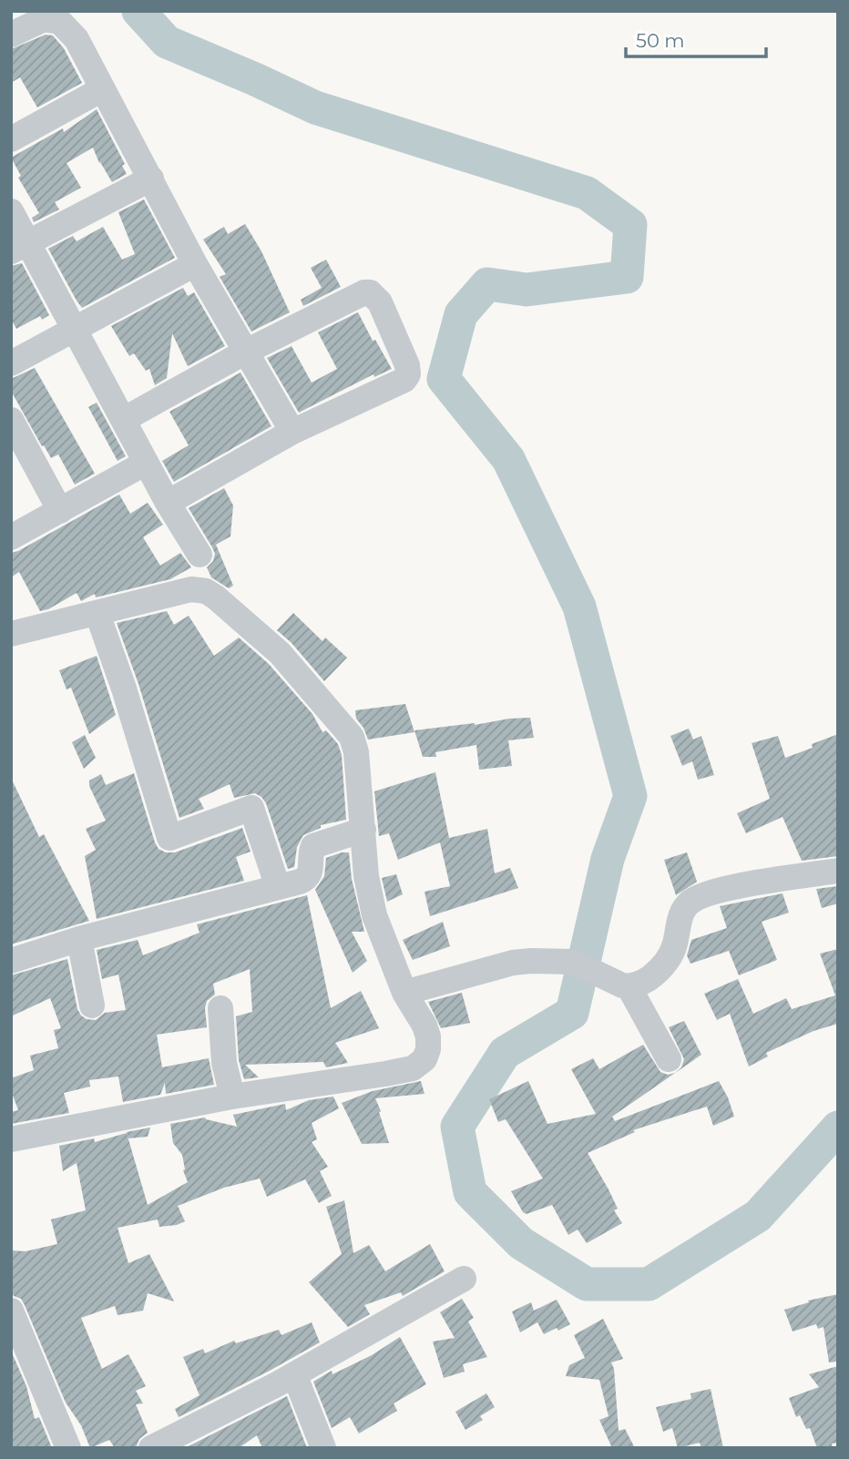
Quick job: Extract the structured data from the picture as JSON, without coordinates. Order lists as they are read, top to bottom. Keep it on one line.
{"scale_bar":"50 m"}
